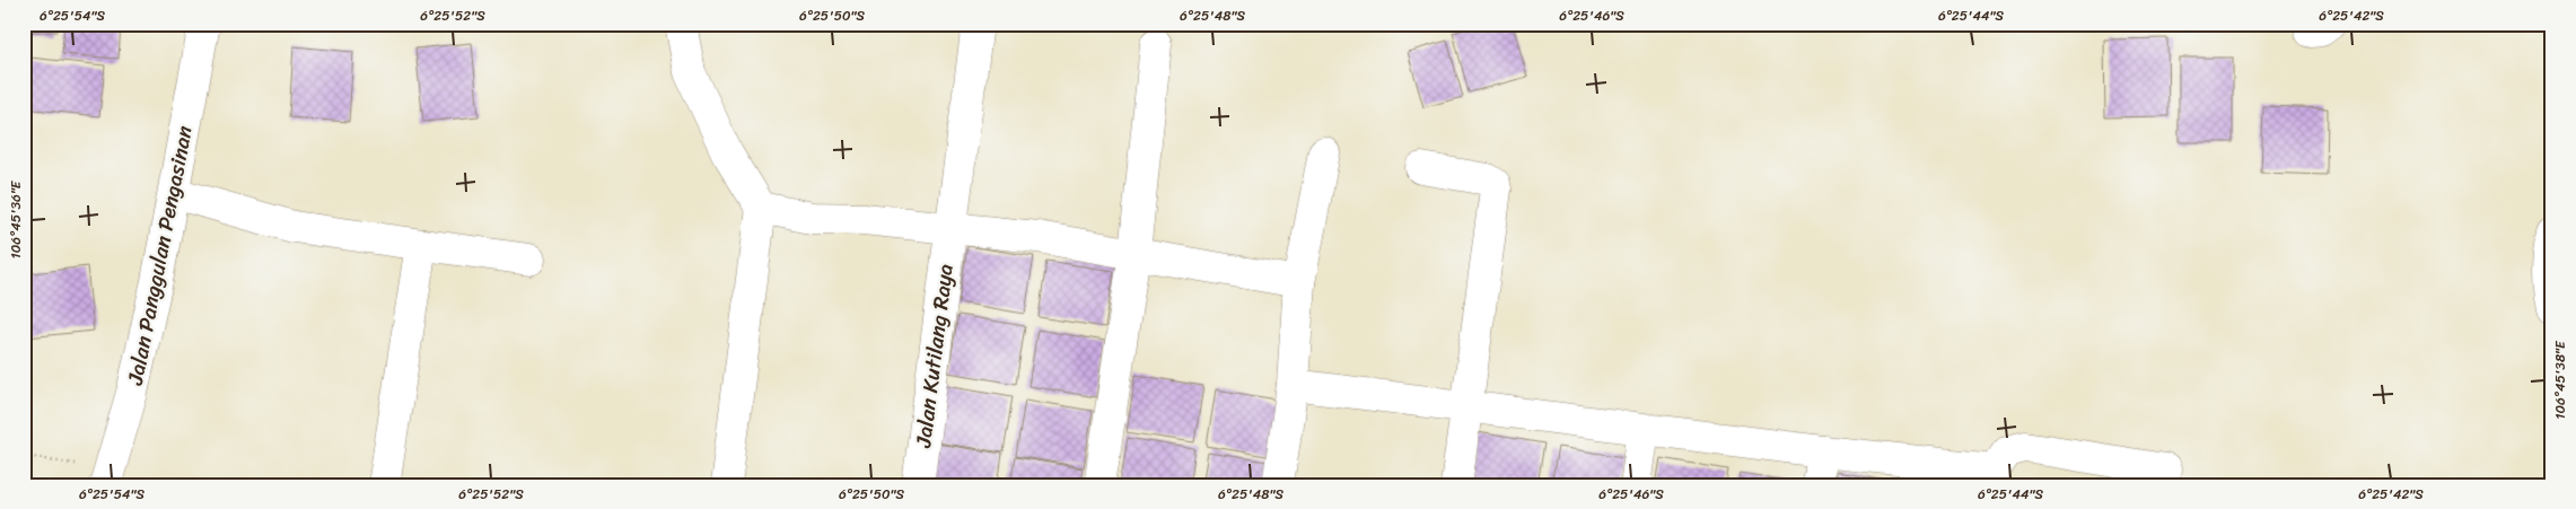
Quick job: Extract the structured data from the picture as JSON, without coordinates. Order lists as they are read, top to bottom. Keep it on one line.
{"streets":{"street":["Jalan Panggulan Pengasinan","Jalan Kutilang Raya"]},"coordinates":["6°25'54\"S","6°25'52\"S","6°25'50\"S","6°25'48\"S","6°25'46\"S","6°25'44\"S","6°25'42\"S","106°45'36\"E","106°45'38\"E"]}
